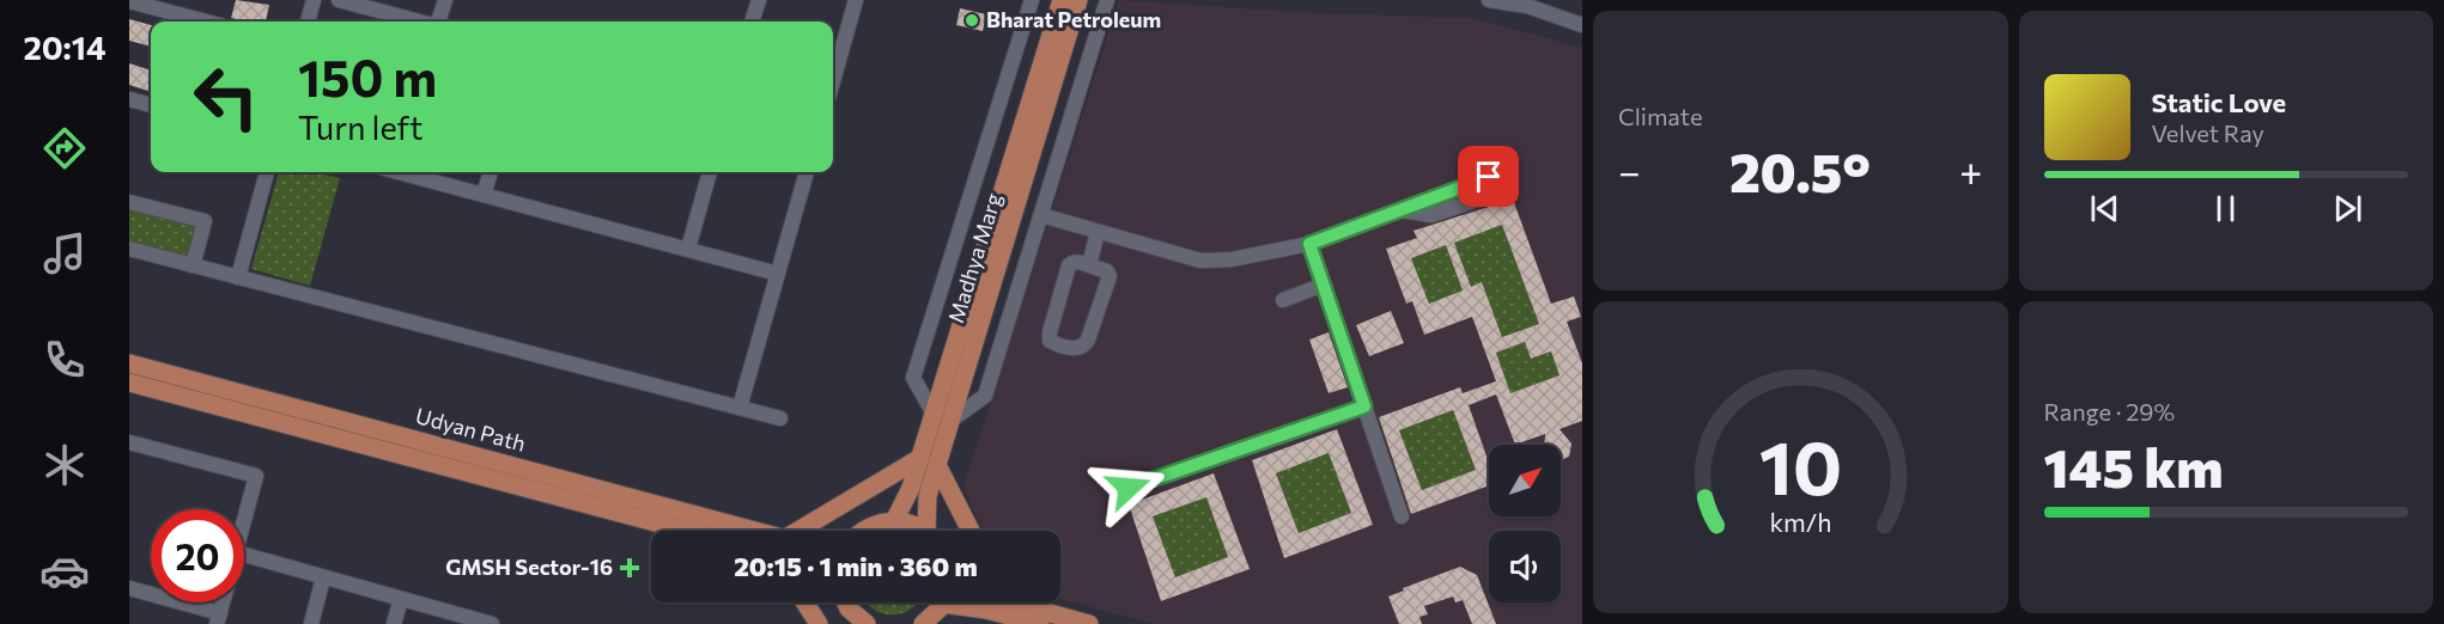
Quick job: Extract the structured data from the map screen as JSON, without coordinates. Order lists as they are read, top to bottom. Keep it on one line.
{"streets":{"main road":["Madhya Marg","Udyan Path"]},"places":{"other":["Bharat Petroleum"],"health":["GMSH Sector-16"]},"north":"top right","page":{"tabs":"20:14","tile":["Climate",["Range · 29%","145 km"]],"turn":["150 m","Turn left"],"song":["Static Love","Velvet Ray"],"heat":["−","20.5°","+"],"limit":"20","trip":"20:15 · 1 min · 360 m","gauge":["10","km/h"]}}
